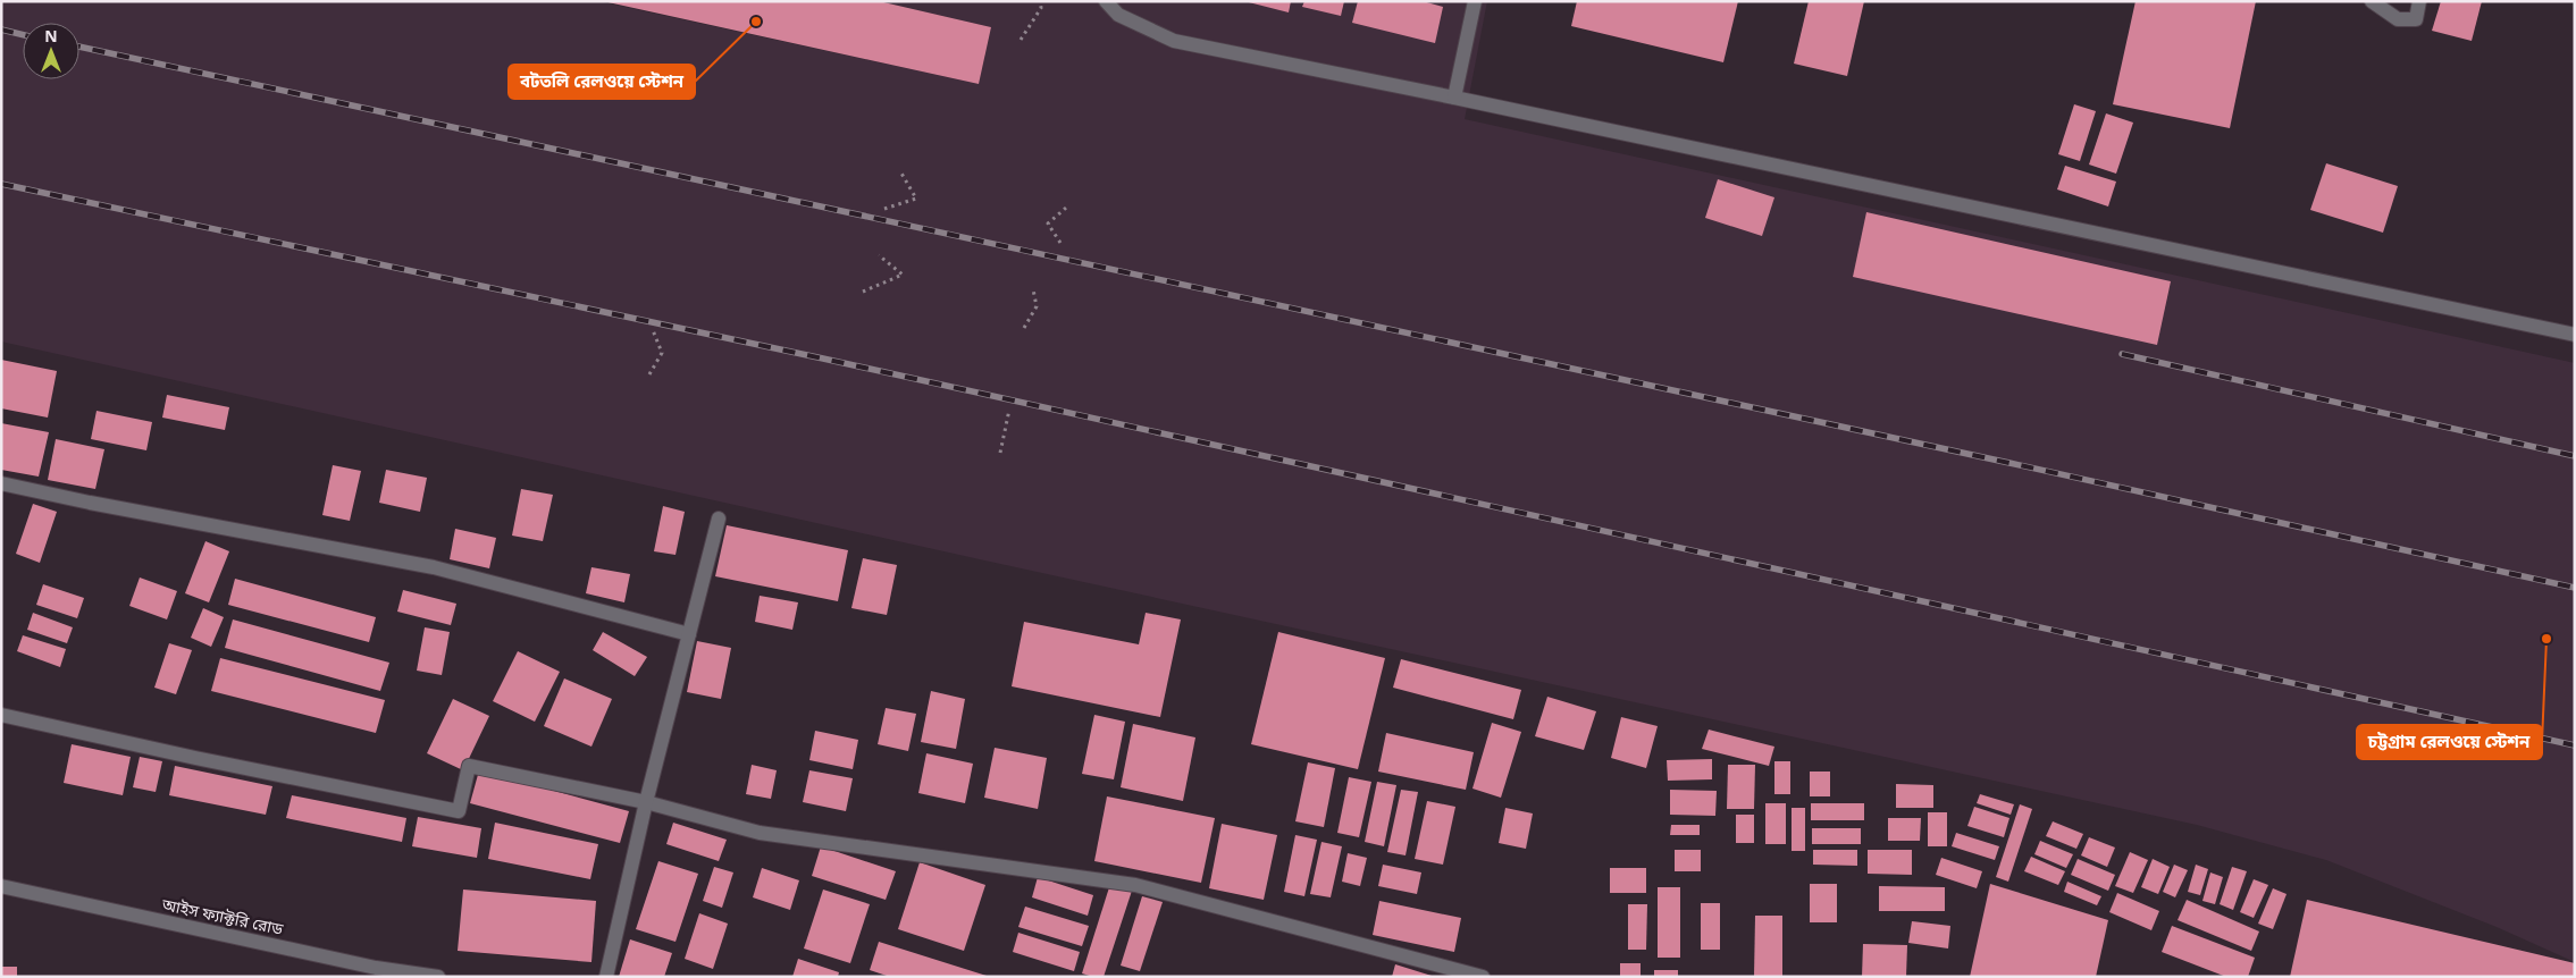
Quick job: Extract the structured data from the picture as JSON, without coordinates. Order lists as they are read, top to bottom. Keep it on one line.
{"streets":{"street":["আইস ফ্যাক্টরি রোড"]},"places":["বটতলি রেলওয়ে স্টেশন","চট্টগ্রাম রেলওয়ে স্টেশন"],"north":"top"}
